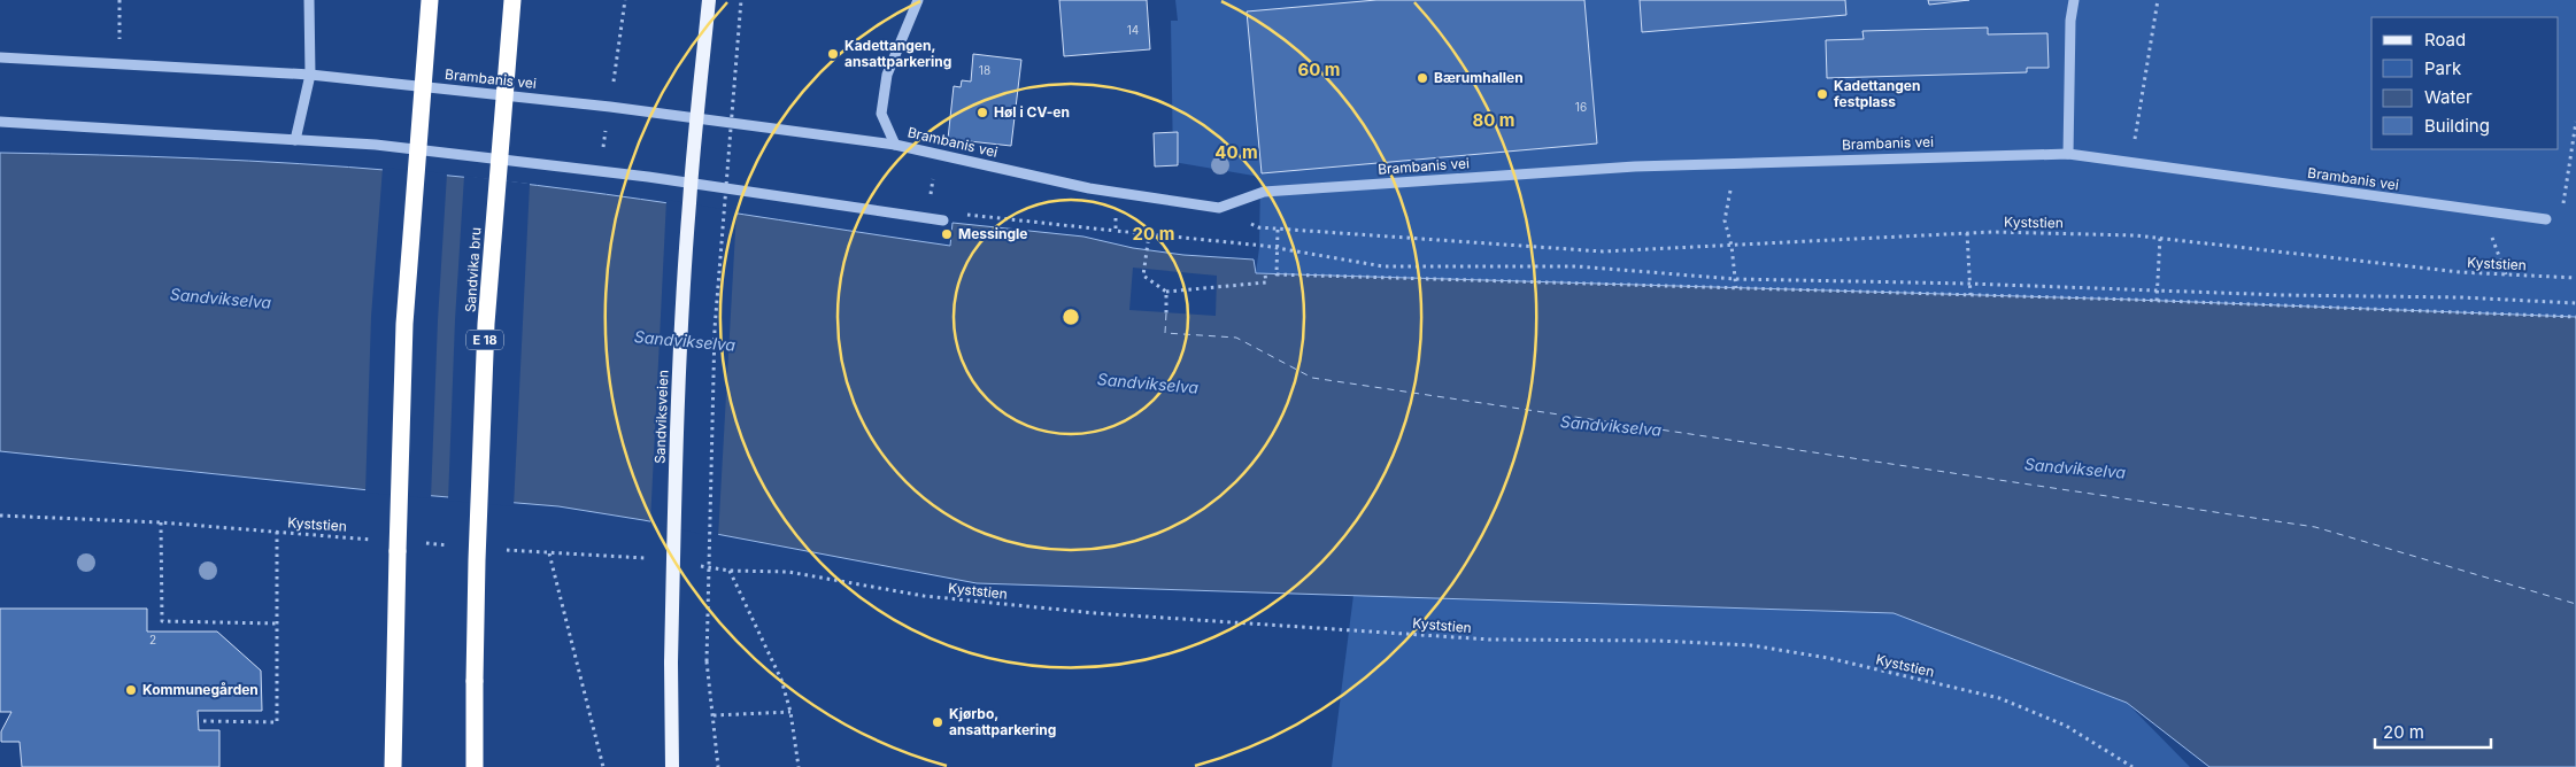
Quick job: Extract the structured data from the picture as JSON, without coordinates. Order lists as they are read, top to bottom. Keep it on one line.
{"streets":{"highway":["Sandvika bru","E 18"],"main road":["Sandviksveien"],"street":["Brambanis vei"],"path":["Kyststien"]},"crossings":[["Brambanis vei","Kyststien"]],"water":["Sandvikselva"],"places":["Kadettangen, ansattparkering","Bærumhallen","Kadettangen festplass","Høl i CV-en","Messingle","Kommunegården","Kjørbo, ansattparkering"],"house_numbers":["14","18","16","2"],"legend":["Road","Park","Water","Building"],"scale_bar":"20 m","rings":["60 m","80 m","40 m","20 m"]}
